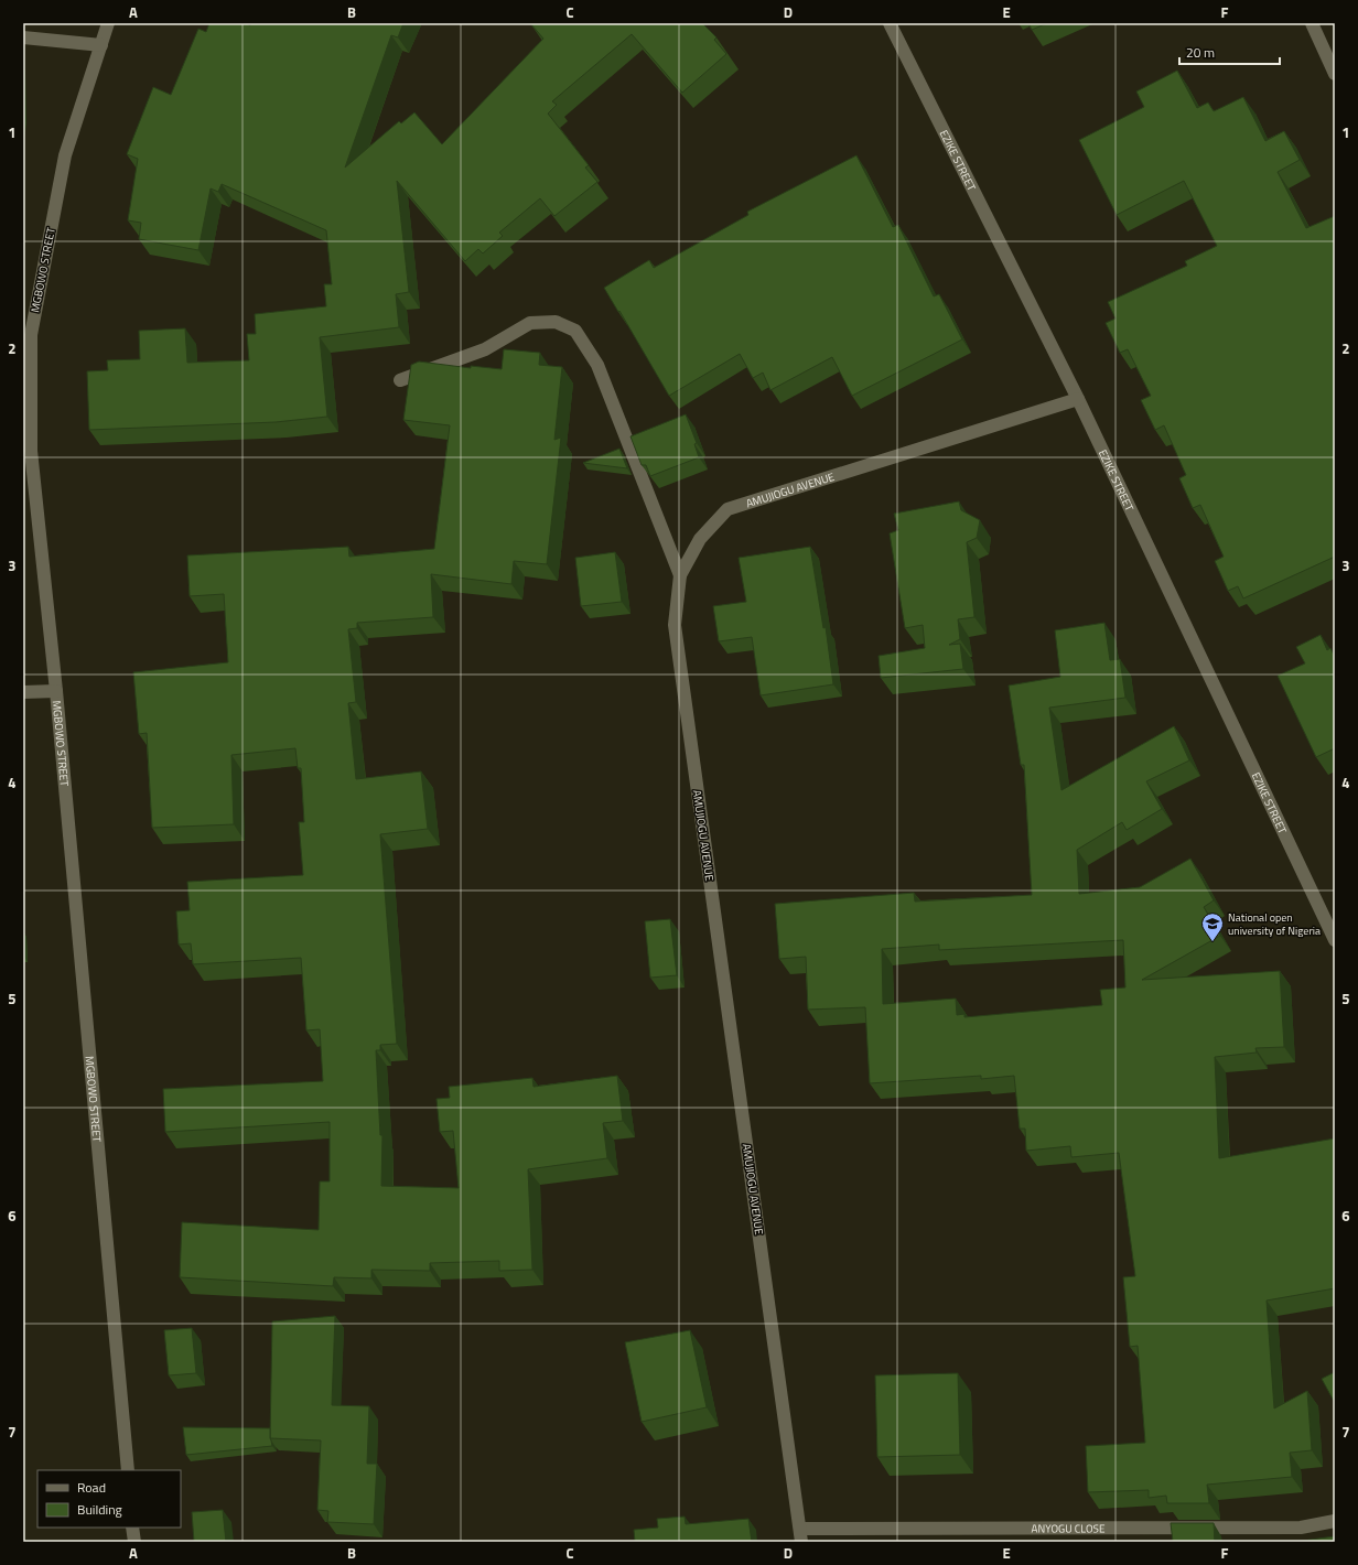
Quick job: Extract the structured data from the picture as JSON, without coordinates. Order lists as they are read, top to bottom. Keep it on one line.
{"streets":{"street":["EZIKE STREET","MGBOWO STREET","AMUJIOGU AVENUE","ANYOGU CLOSE"]},"crossings":[["EZIKE STREET","AMUJIOGU AVENUE"],["AMUJIOGU AVENUE","ANYOGU CLOSE"]],"places":{"school or university":["National open university of Nigeria"]},"legend":["Road","Building"],"scale_bar":"20 m","grid":{"columns":["A","B","C","D","E","F"],"rows":["1","2","3","4","5","6","7"]}}
